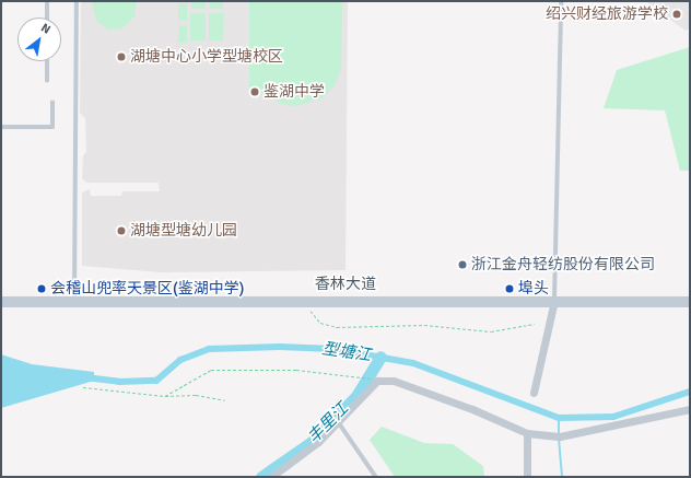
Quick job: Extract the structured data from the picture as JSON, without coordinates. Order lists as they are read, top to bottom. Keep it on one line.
{"streets":{"main road":["香林大道"]},"water":["型塘江","丰里江"],"places":["绍兴财经旅游学校","湖塘中心小学型塘校区","鉴湖中学","湖塘型塘幼儿园","浙江金舟轻纺股份有限公司","会稽山兜率天景区(鉴湖中学)","埠头"],"north":"top right"}
